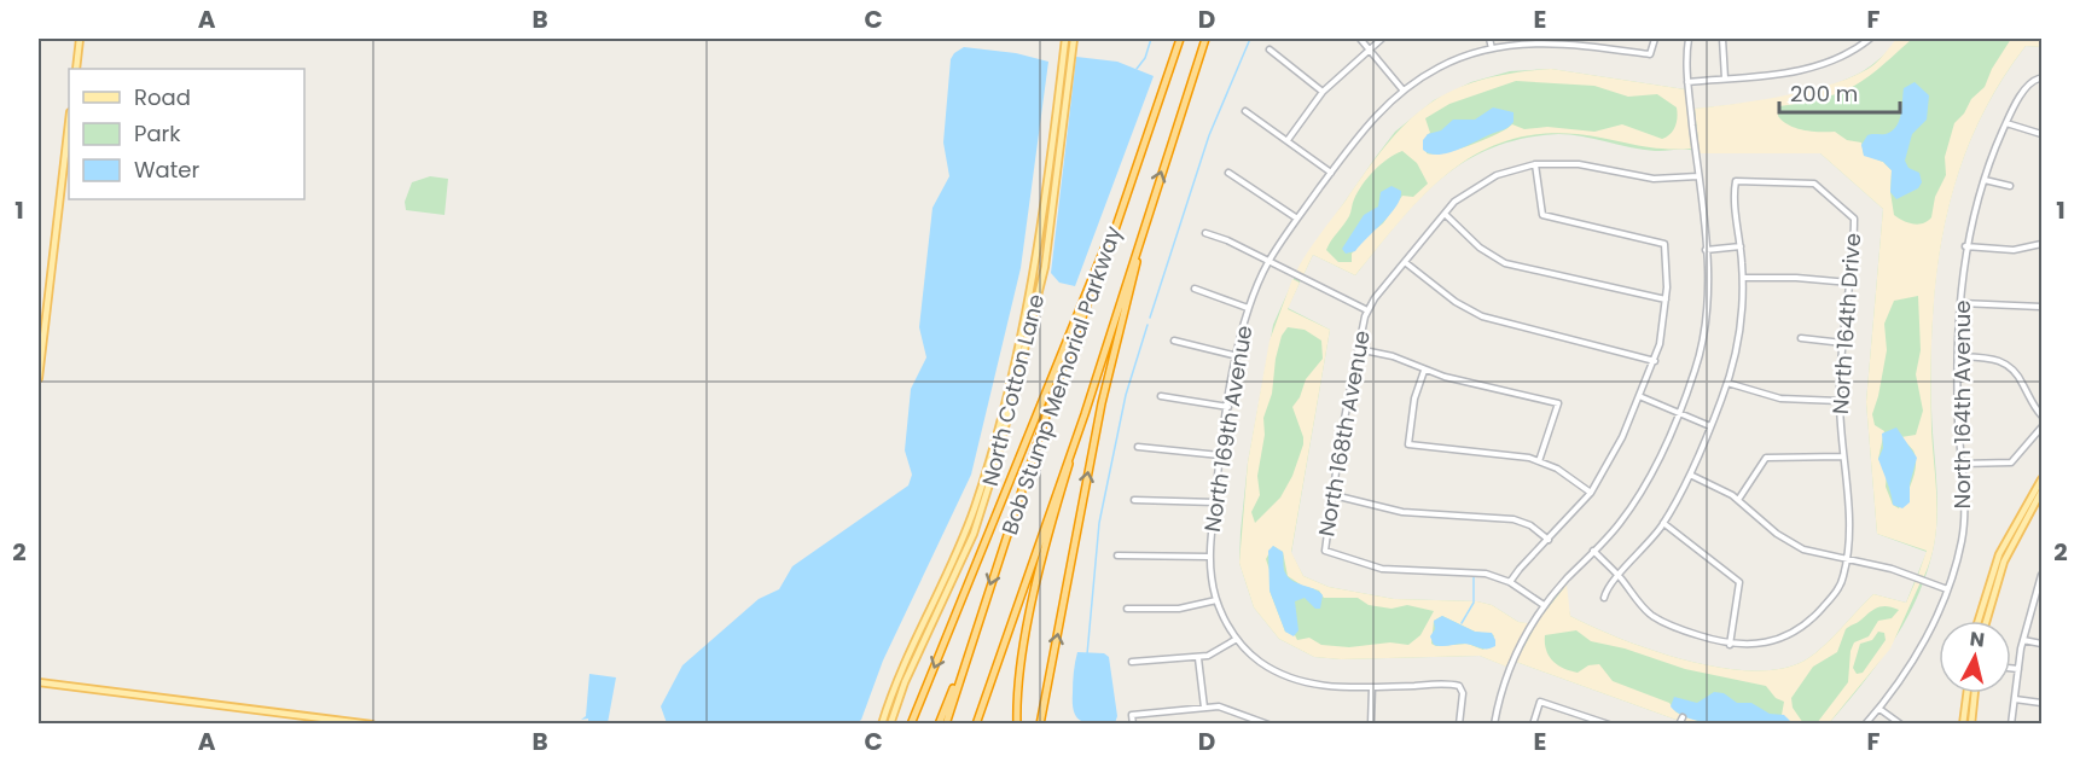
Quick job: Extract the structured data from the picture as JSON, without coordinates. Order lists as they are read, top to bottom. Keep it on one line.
{"streets":{"highway":["Bob Stump Memorial Parkway"],"main road":["North Cotton Lane"],"street":["North 164th Drive","North 164th Avenue","North 169th Avenue","North 168th Avenue"]},"legend":["Road","Park","Water"],"scale_bar":"200 m","north":"top","grid":{"columns":["A","B","C","D","E","F"],"rows":["1","2"]}}
